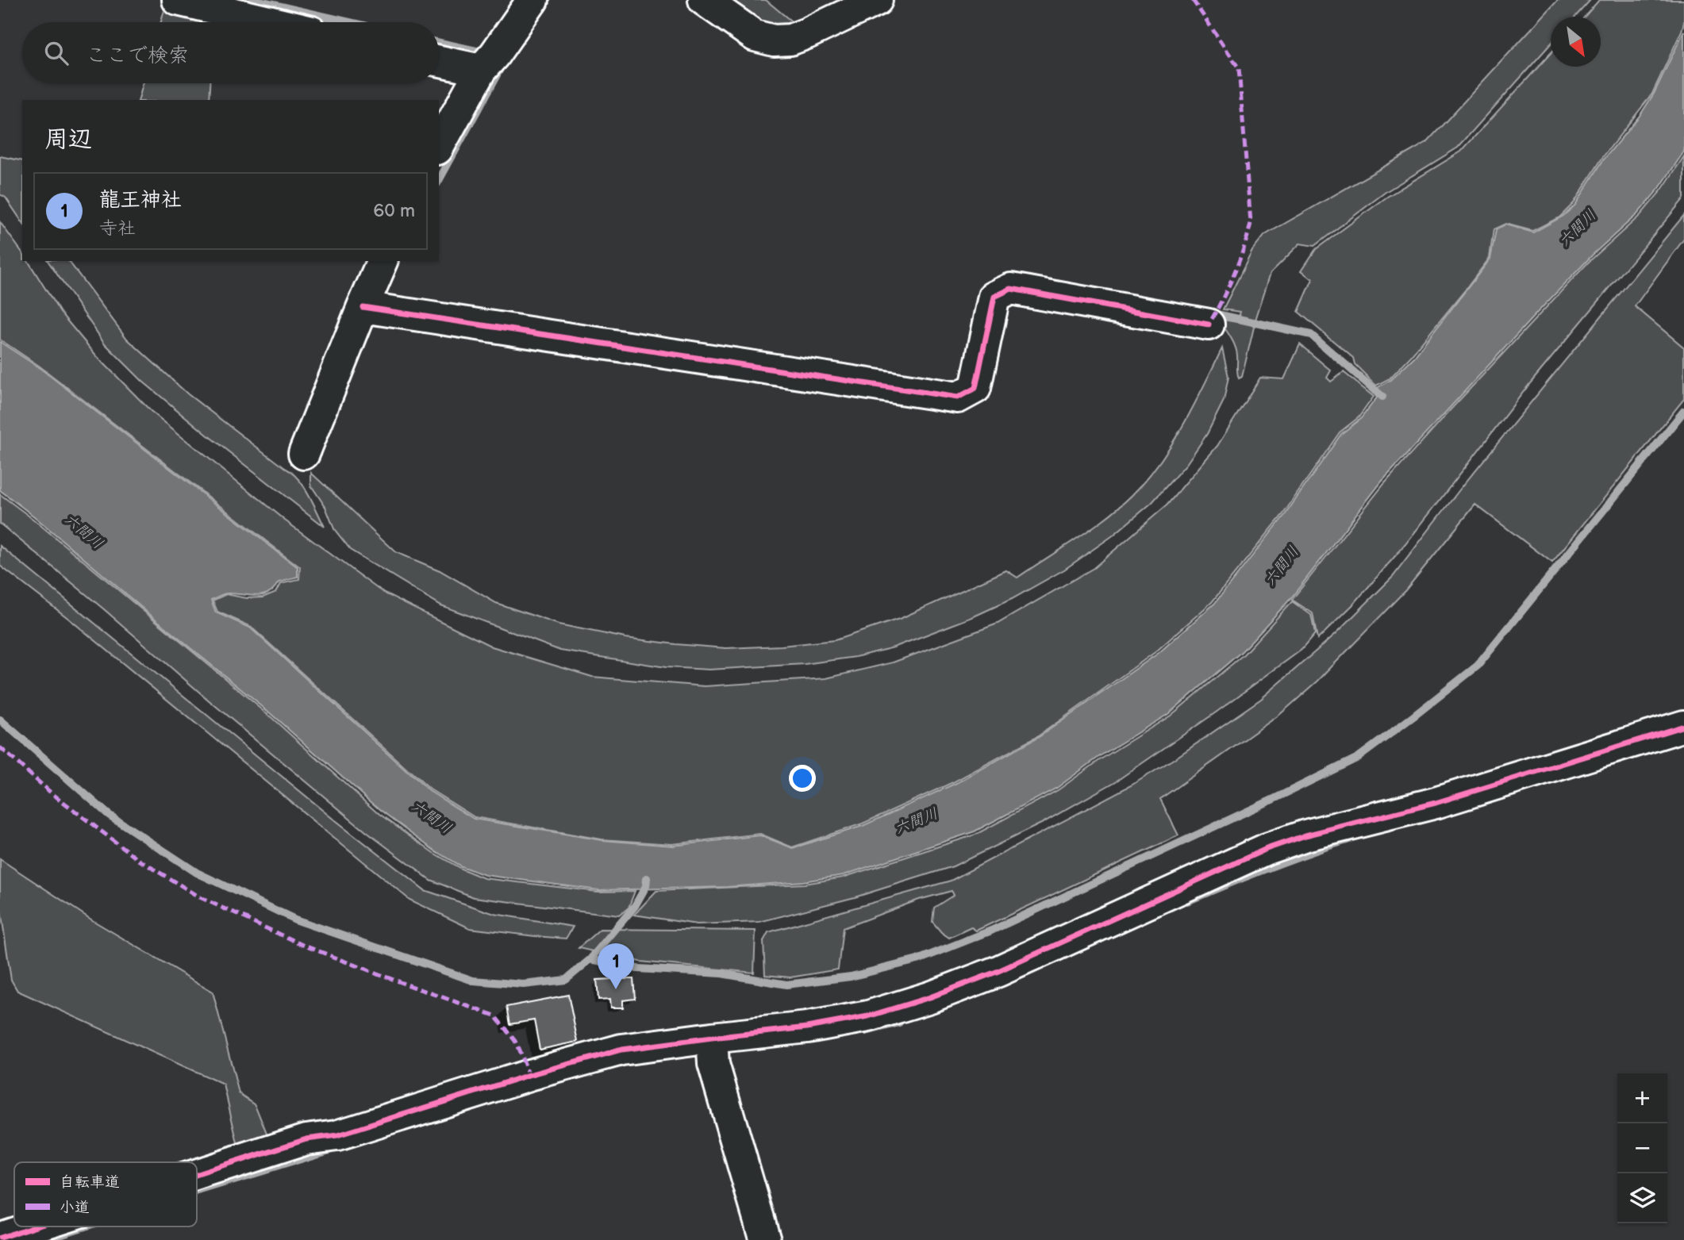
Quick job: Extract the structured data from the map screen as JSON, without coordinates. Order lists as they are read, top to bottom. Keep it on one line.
{"water":["六間川"],"legend":["自転車道","小道"],"north":"bottom right","page":{"search":"ここで検索","heading":"周辺","list":[{"mark":"1","name":"龍王神社","note":"寺社","value":"60 m"}],"pins":"1","map_buttons":["+","−"]}}
